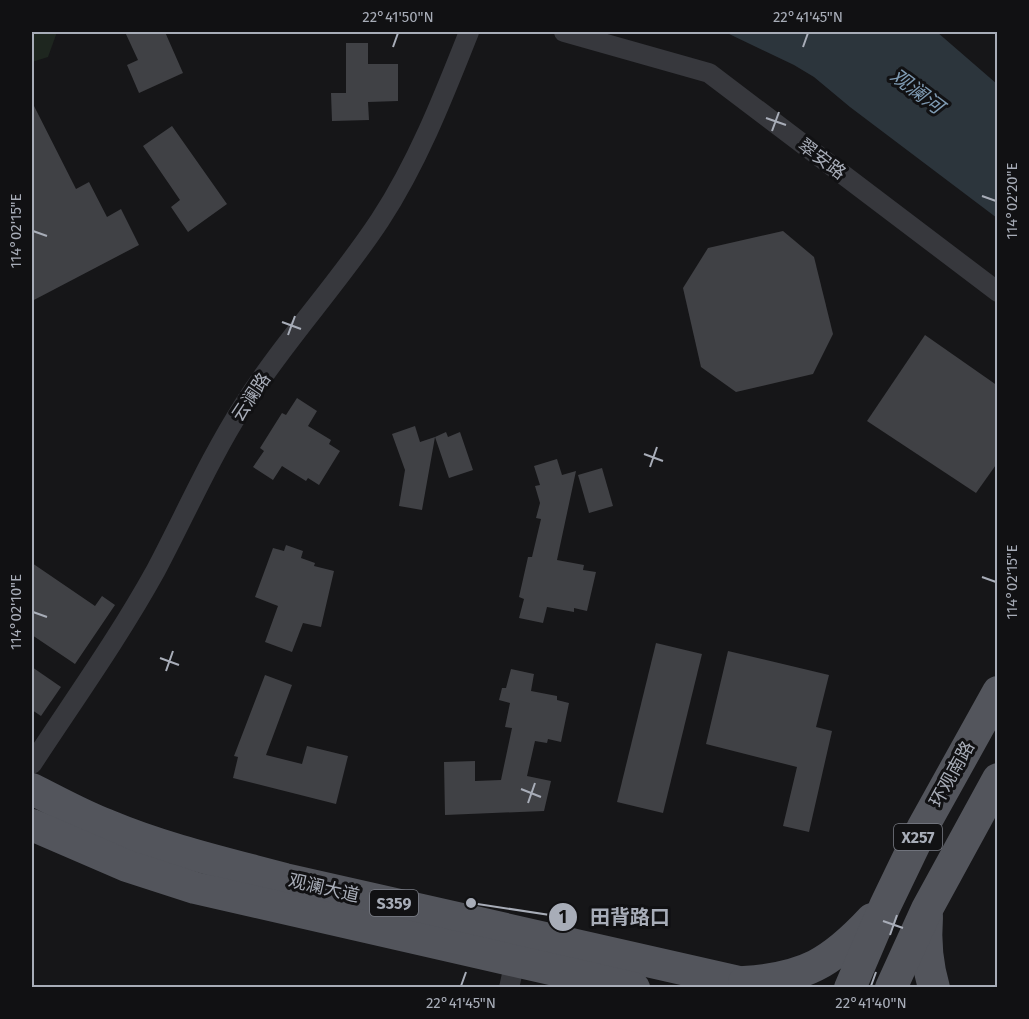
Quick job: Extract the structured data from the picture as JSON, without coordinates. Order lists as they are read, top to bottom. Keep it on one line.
{"streets":{"main road":["环观南路","X257","观澜大道","S359"],"street":["翠安路","云澜路"]},"crossings":[["环观南路","观澜大道"]],"water":["观澜河"],"places":["田背路口"],"coordinates":["22°41'50\"N","22°41'45\"N","114°02'20\"E","114°02'15\"E","114°02'10\"E","22°41'40\"N"]}
